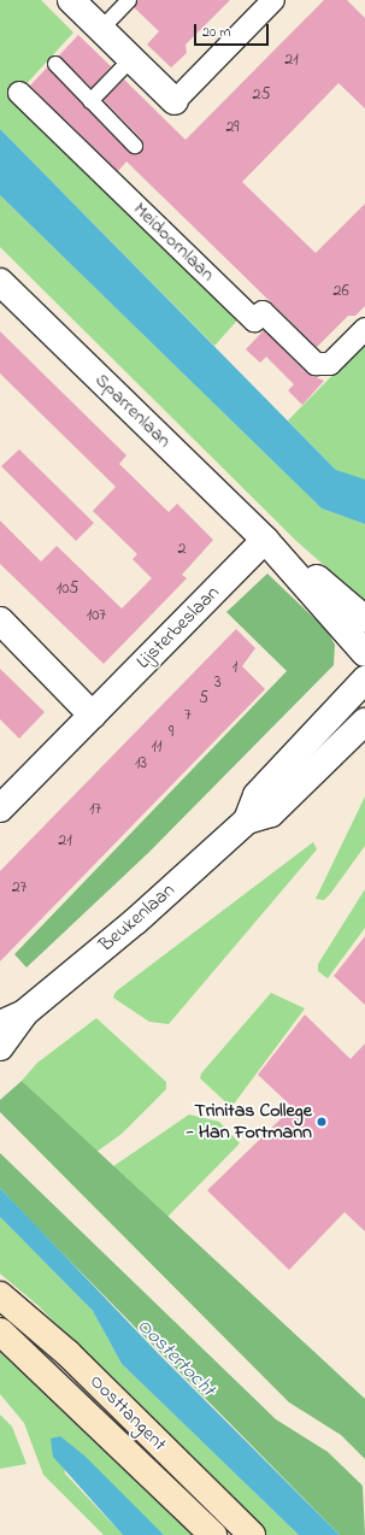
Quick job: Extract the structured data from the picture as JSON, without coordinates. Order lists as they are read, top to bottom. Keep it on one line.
{"streets":{"main road":["Oosttangent"],"street":["Meidoornlaan","Sparrenlaan","Lijsterbeslaan","Beukenlaan"]},"crossings":[["Sparrenlaan","Lijsterbeslaan"]],"water":["Oostertocht"],"places":["Trinitas College - Han Fortmann"],"house_numbers":["21","25","29","26","2","105","107","1","3","5","7","9","11","13","17","21","27"],"scale_bar":"20 m"}
